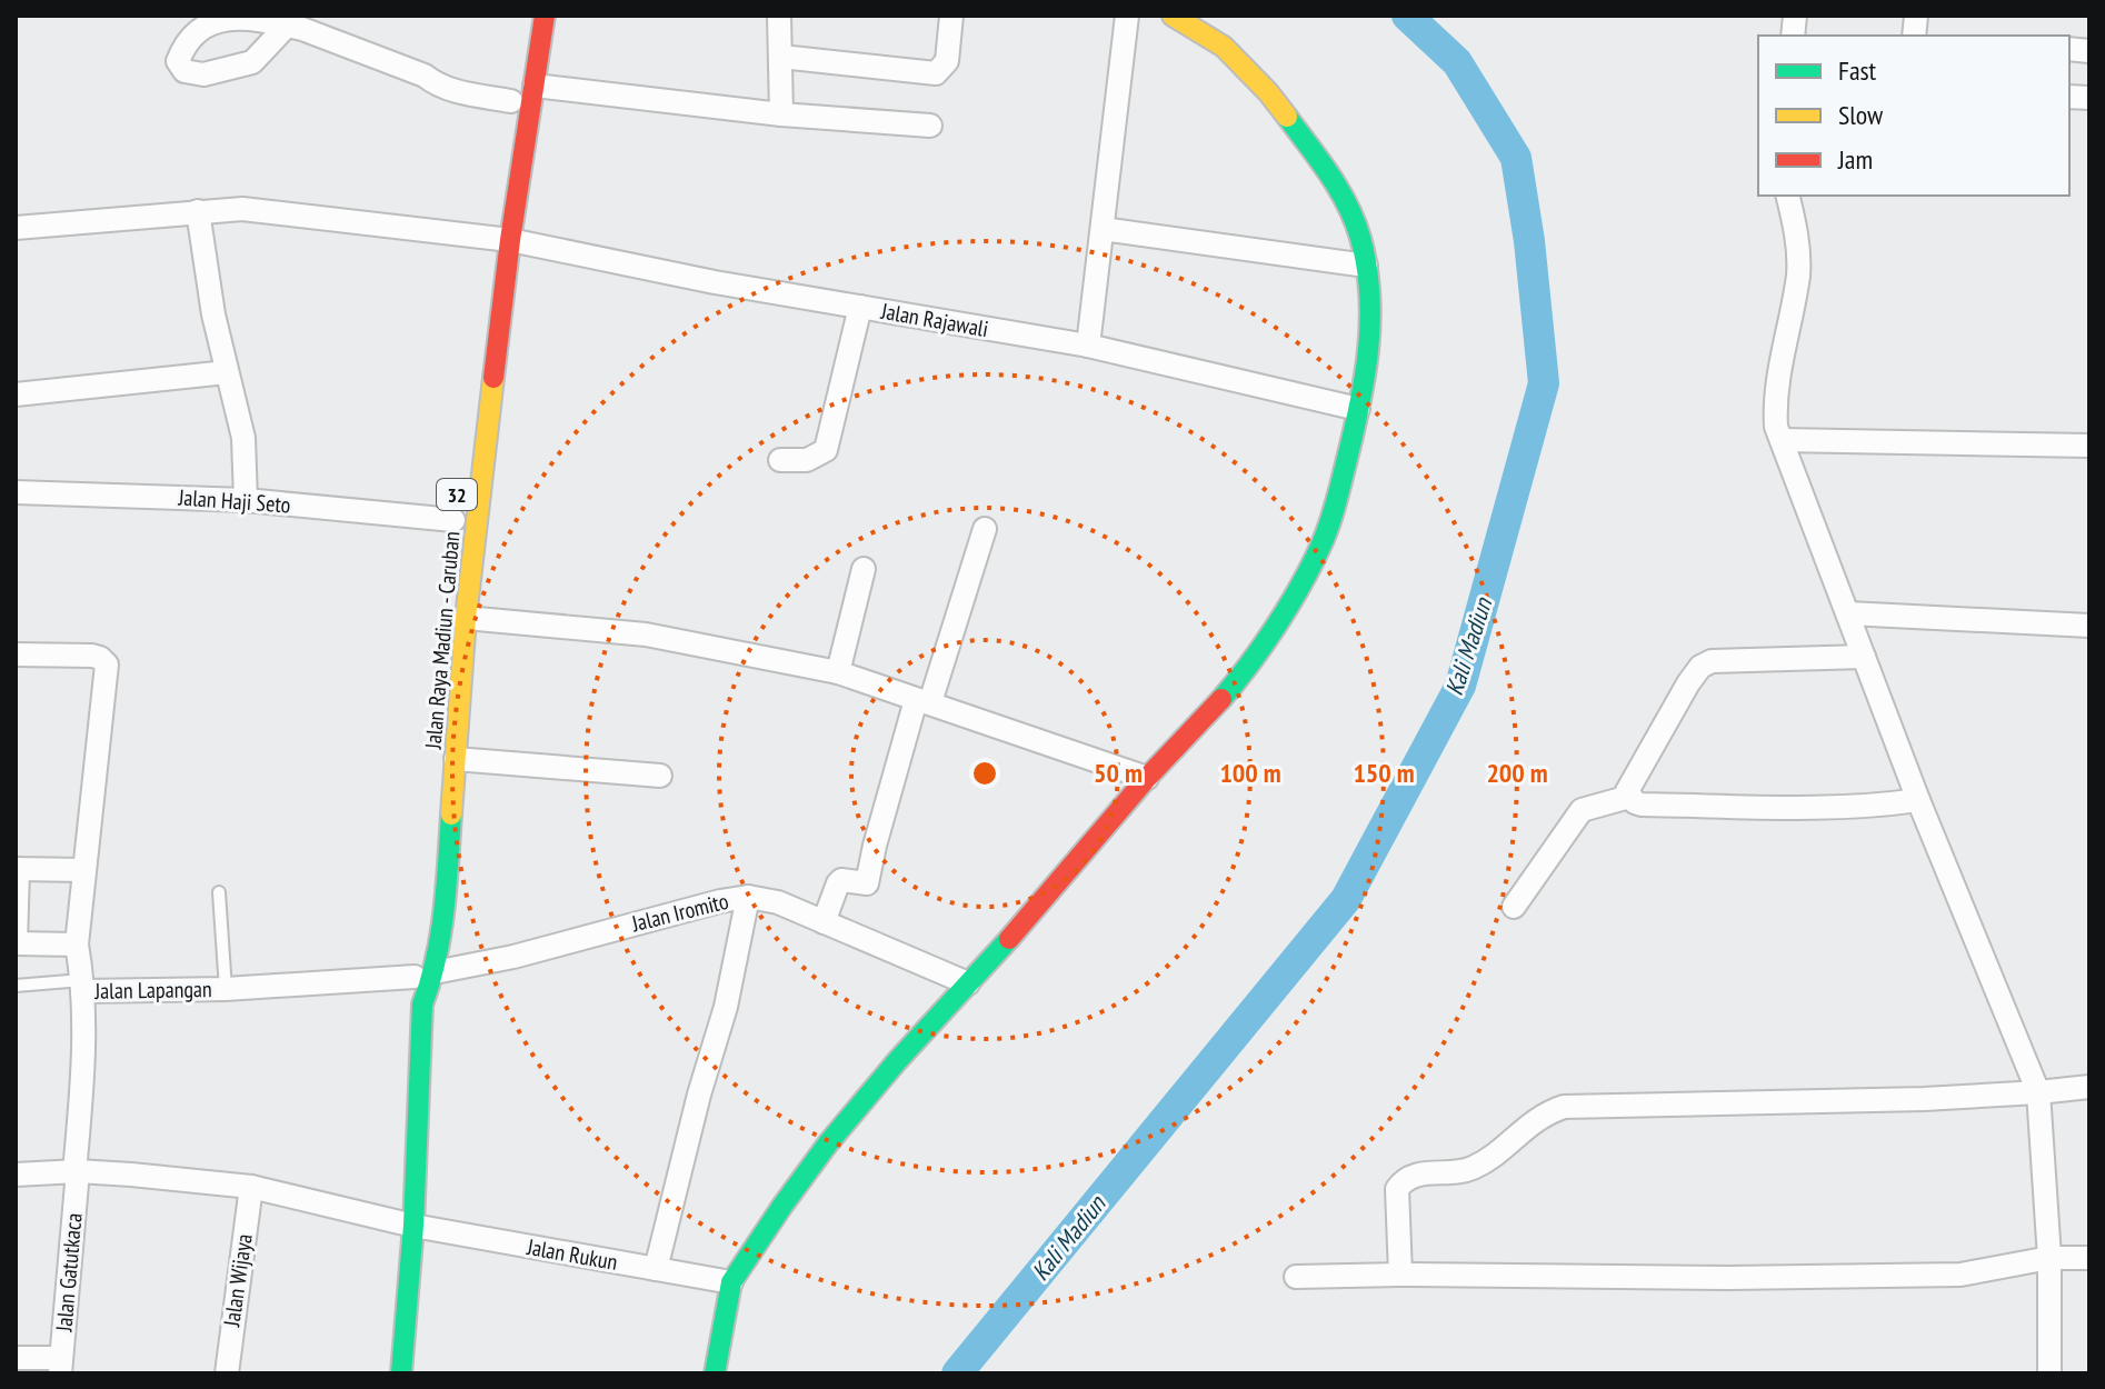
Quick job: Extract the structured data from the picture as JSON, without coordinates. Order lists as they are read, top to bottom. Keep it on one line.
{"streets":{"main road":["32","Jalan Raya Madiun - Caruban"],"street":["Jalan Rajawali","Jalan Haji Seto","Jalan Iromito","Jalan Lapangan","Jalan Rukun","Jalan Gatutkaca","Jalan Wijaya"]},"crossings":[["Jalan Rajawali","Jalan Raya Madiun - Caruban"],["Jalan Raya Madiun - Caruban","Jalan Iromito"],["Jalan Raya Madiun - Caruban","Jalan Lapangan"],["Jalan Raya Madiun - Caruban","Jalan Rukun"],["Jalan Iromito","Jalan Lapangan"],["Jalan Lapangan","Jalan Gatutkaca"],["Jalan Rukun","Jalan Gatutkaca"],["Jalan Rukun","Jalan Wijaya"]],"water":["Kali Madiun"],"legend":["Fast","Slow","Jam"],"rings":["50 m","100 m","150 m","200 m"]}
